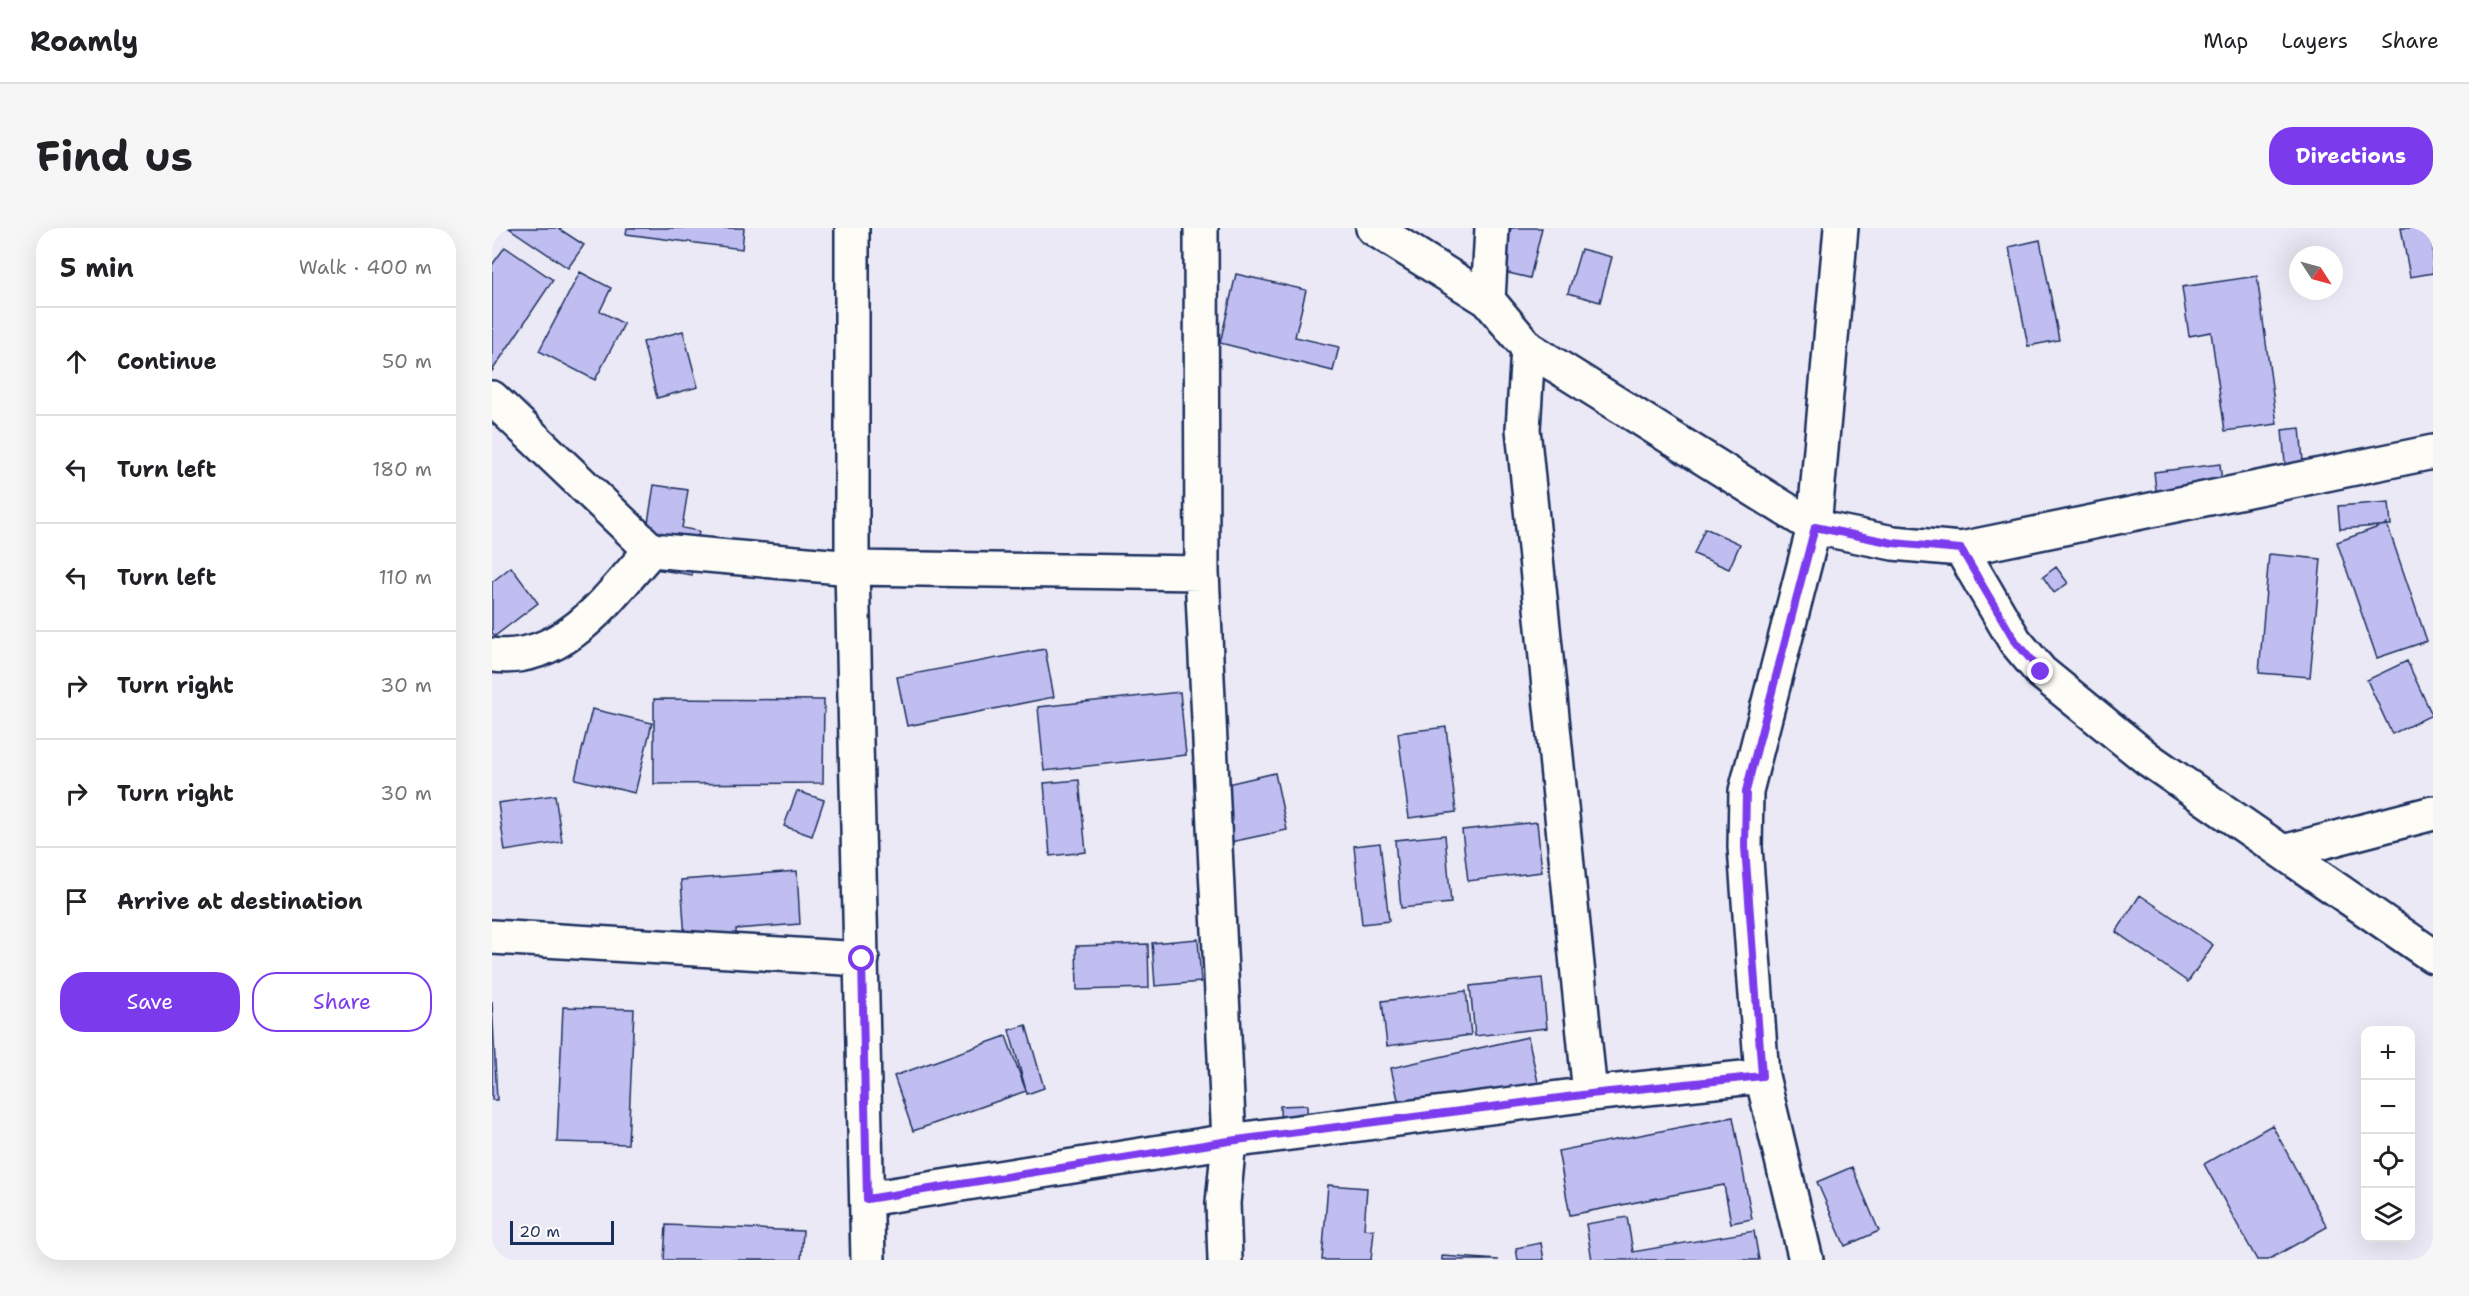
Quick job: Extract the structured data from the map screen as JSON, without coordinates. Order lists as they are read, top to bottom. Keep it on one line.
{"scale_bar":"20 m","north":"bottom right","page":{"header":"Roamly","nav":["Map","Layers","Share"],"buttons":["Directions",["Save","Share"]],"title":"Find us","heading":["5 min","Walk · 400 m"],"list":[["Continue","50 m"],["Turn left","180 m"],["Turn left","110 m"],["Turn right","30 m"],["Turn right","30 m"],"Arrive at destination"],"map_buttons":["+","−"],"scale":"20 m"}}
